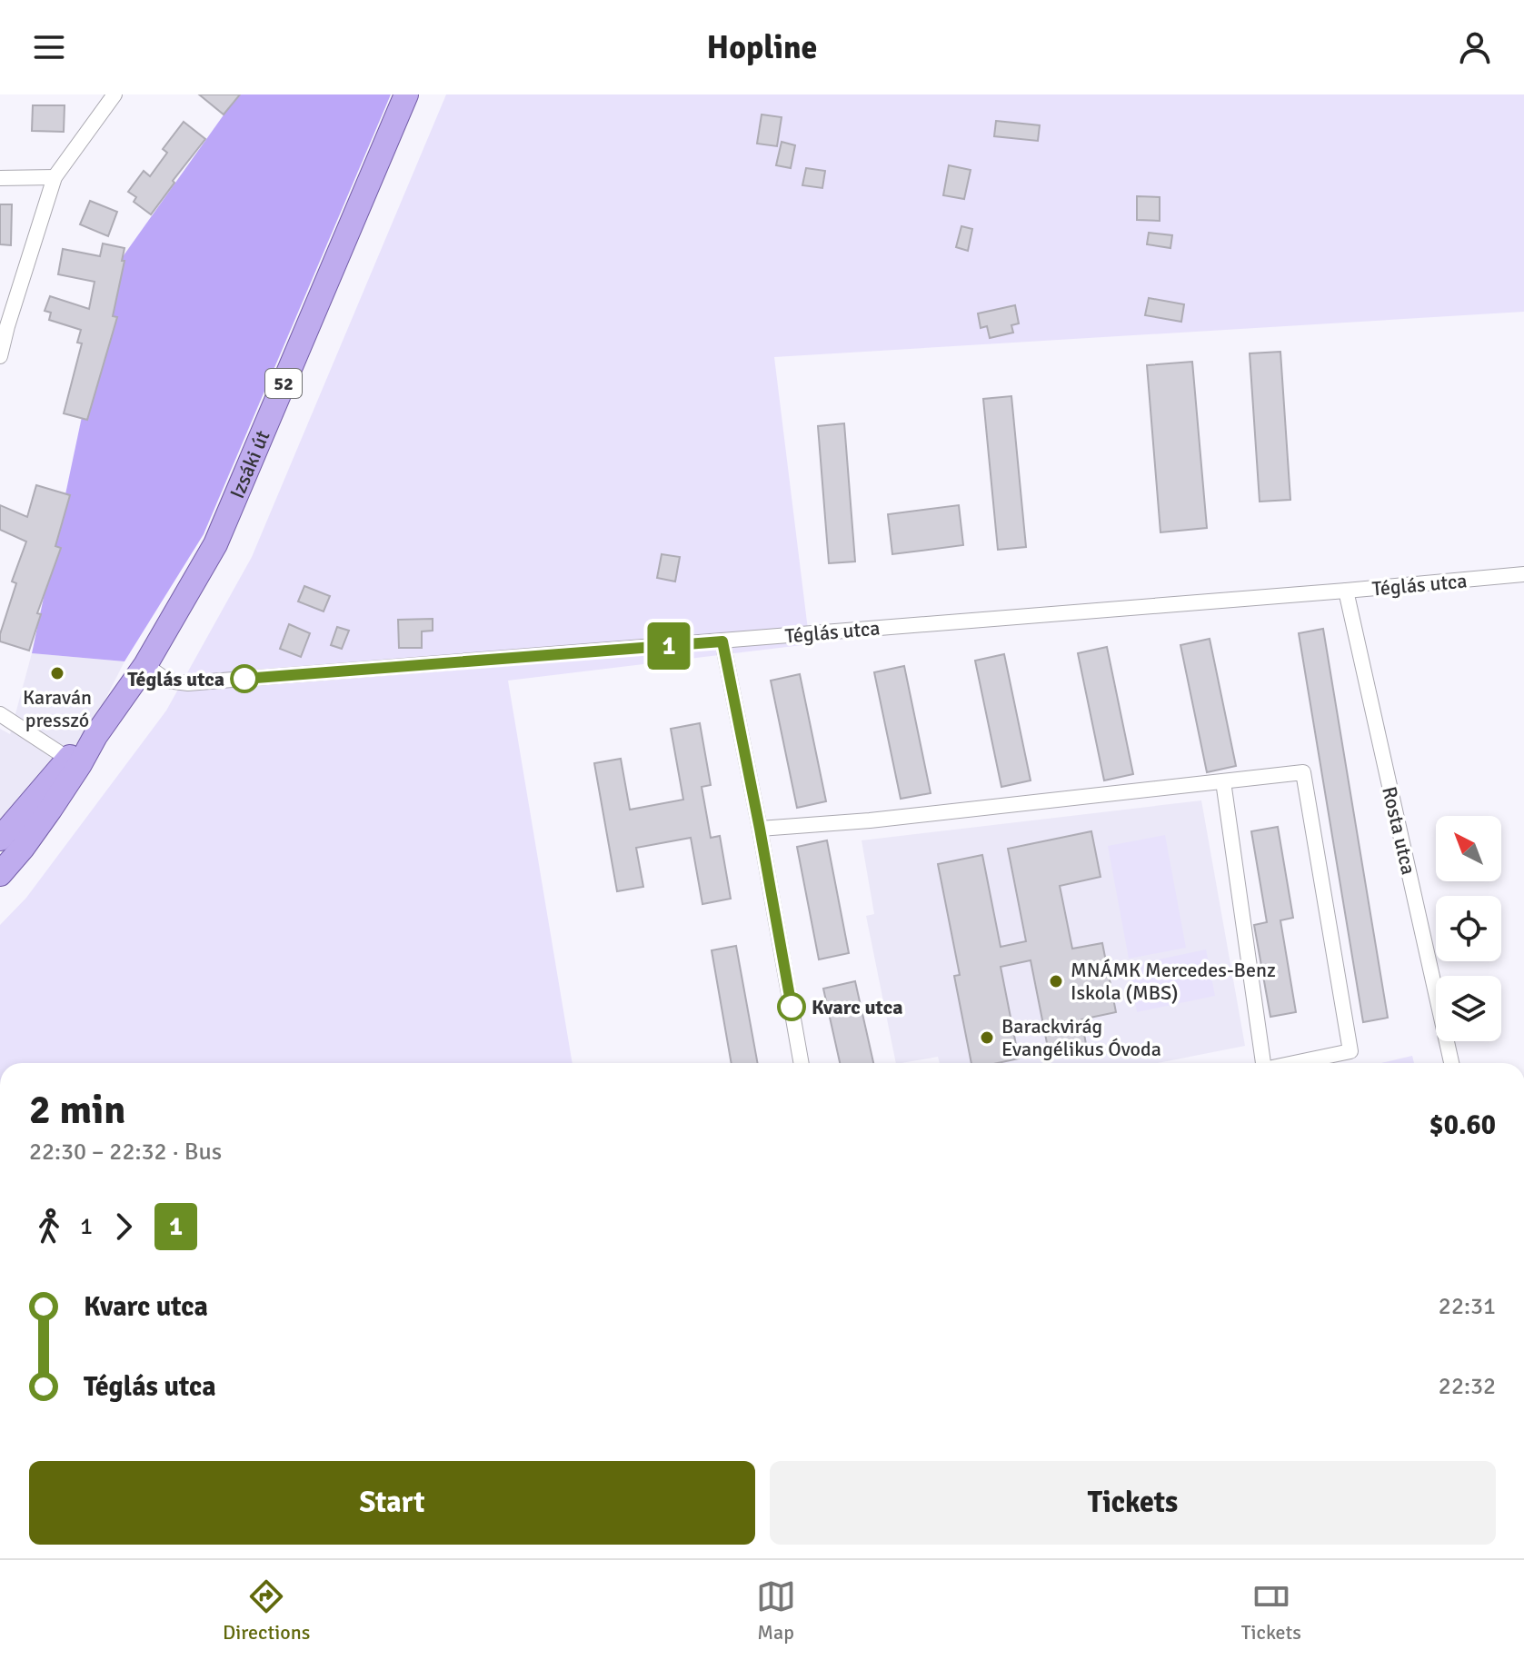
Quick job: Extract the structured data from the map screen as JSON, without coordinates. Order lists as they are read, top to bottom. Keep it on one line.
{"streets":{"main road":["52","Izsáki út"],"street":["Téglás utca","Rosta utca"]},"crossings":[["Izsáki út","Téglás utca"],["Téglás utca","Rosta utca"]],"places":["Karaván presszó","Téglás utca","MNÁMK Mercedes-Benz Iskola (MBS)","Kvarc utca","Barackvirág Evangélikus Óvoda"],"lines":["bus line 1"],"north":"top left","page":{"header":"Hopline","on_map":"1","heading":["2 min","22:30 – 22:32 · Bus","$0.60"],"legs":["1","1"],"list":[{"name":"Kvarc utca","value":"22:31"},{"name":"Téglás utca","value":"22:32"}],"buttons":["Start","Tickets"],"tabs":["Directions","Map","Tickets"]}}
